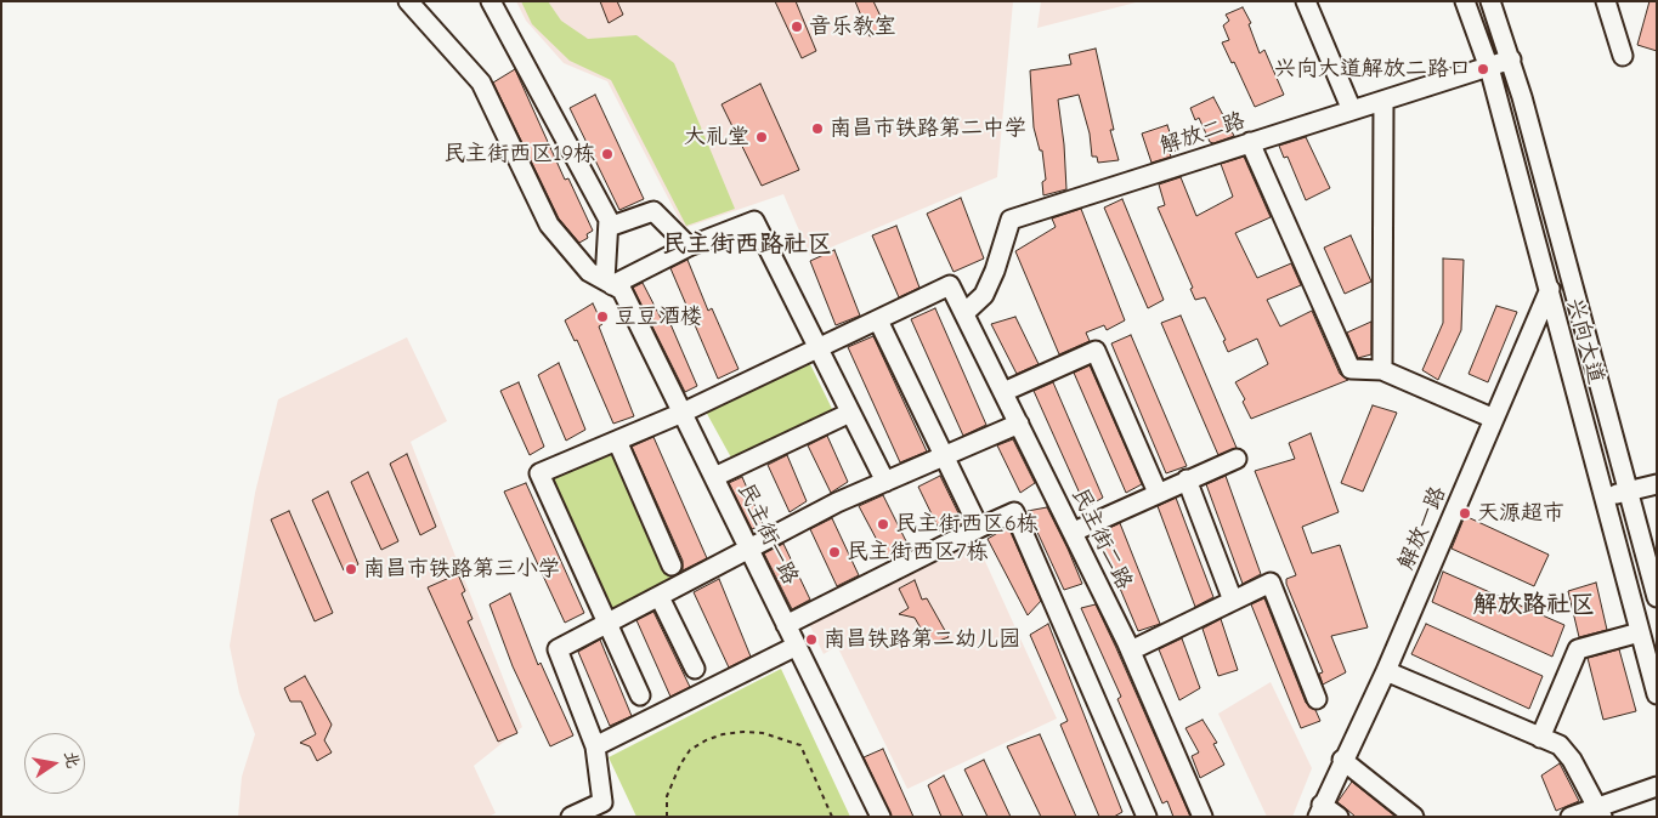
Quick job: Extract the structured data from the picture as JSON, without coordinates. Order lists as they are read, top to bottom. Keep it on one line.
{"streets":{"street":["解放二路","兴向大道","解放一路","民主街一路","民主街二路"]},"crossings":[["解放二路","兴向大道"],["解放二路","民主街二路"],["兴向大道","解放一路"]],"districts":["民主街西路社区","解放路社区"],"places":["音乐教室","兴向大道解放二路口","南昌市铁路第二中学","大礼堂","民主街西区19栋","豆豆酒楼","天源超市","民主街西区6栋","民主街西区7栋","南昌市铁路第三小学","南昌铁路第二幼儿园"],"north":"right"}
